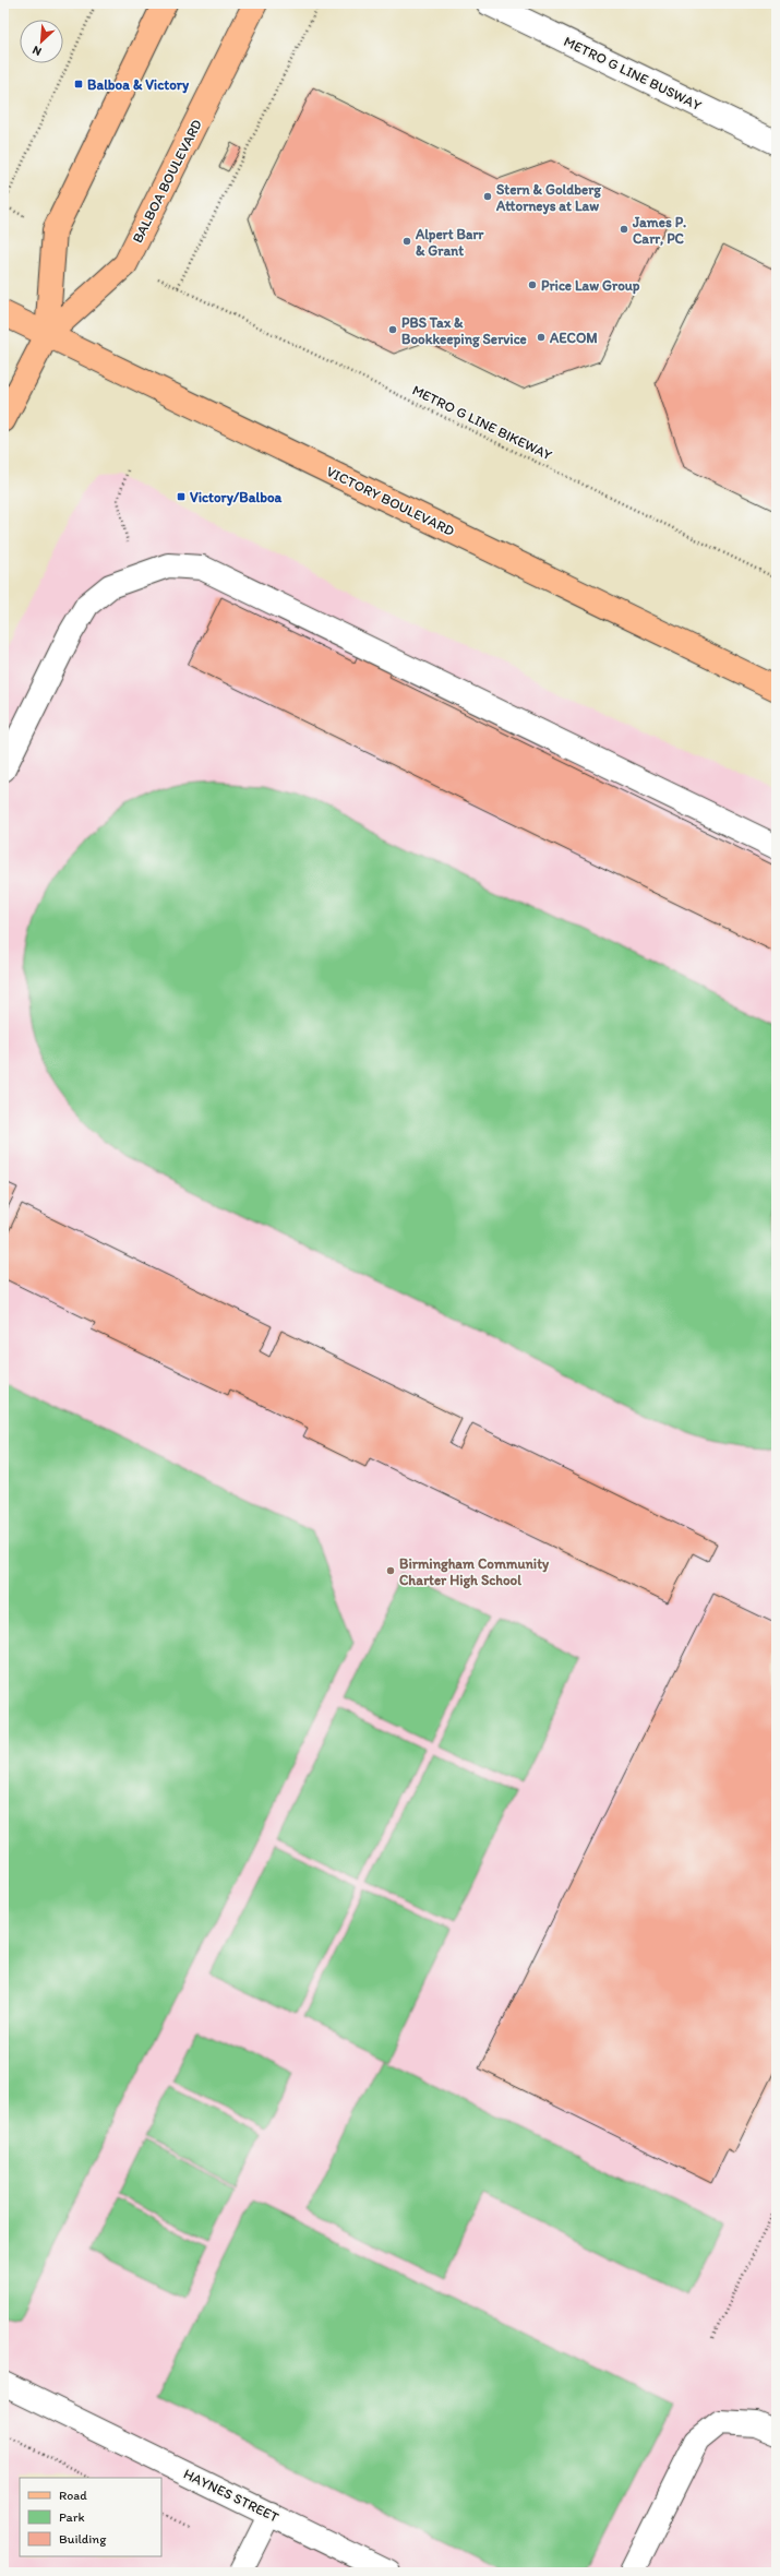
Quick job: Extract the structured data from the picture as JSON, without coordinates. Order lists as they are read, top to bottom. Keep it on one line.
{"streets":{"main road":["BALBOA BOULEVARD","VICTORY BOULEVARD"],"street":["METRO G LINE BUSWAY","HAYNES STREET"],"path":["METRO G LINE BIKEWAY"]},"crossings":[["BALBOA BOULEVARD","VICTORY BOULEVARD"]],"places":{"transit":["Balboa & Victory","Victory/Balboa"],"other":["Stern & Goldberg Attorneys at Law","James P. Carr, PC","Alpert Barr & Grant","Price Law Group","PBS Tax & Bookkeeping Service","AECOM","Birmingham Community Charter High School"]},"legend":["Road","Park","Building"],"north":"bottom left"}
